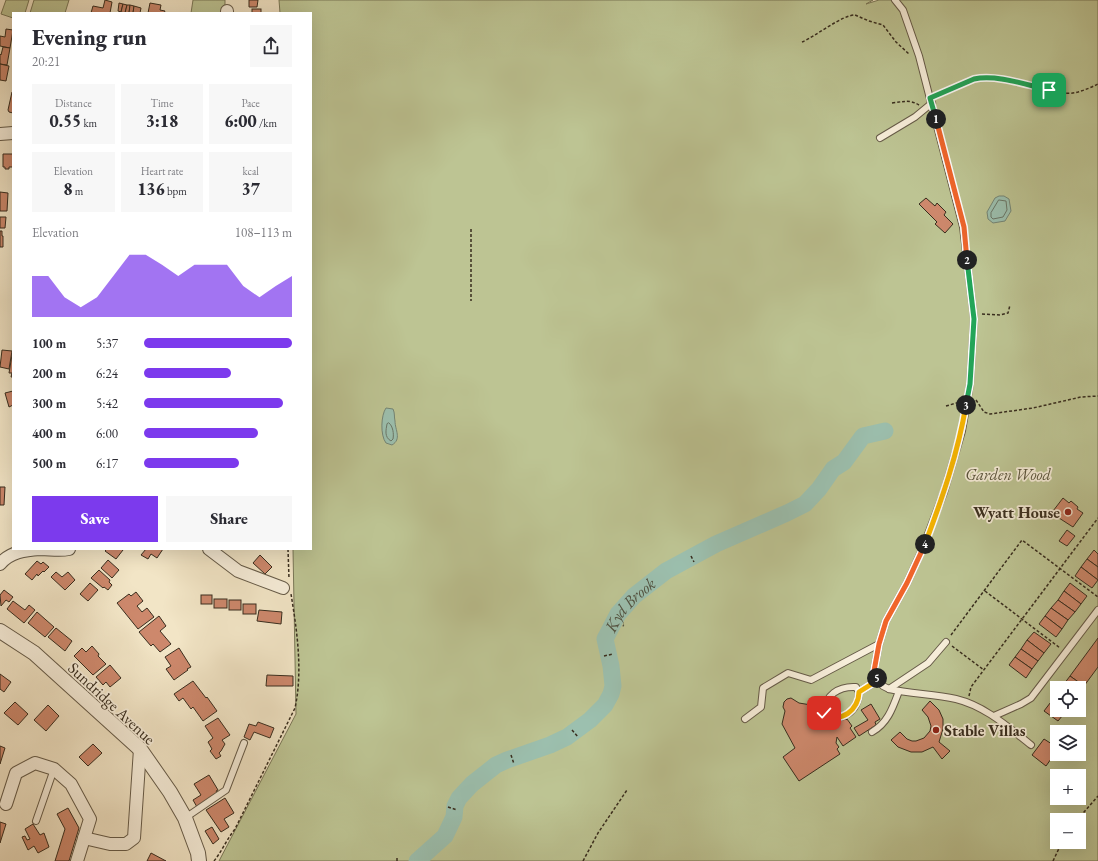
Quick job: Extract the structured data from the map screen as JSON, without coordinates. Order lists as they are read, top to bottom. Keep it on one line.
{"streets":{"street":["Sundridge Avenue"]},"water":["Kyd Brook"],"parks":["Garden Wood"],"places":["Wyatt House","Stable Villas"],"page":{"heading":["Evening run","20:21"],"stats":[["Distance","0.55 km"],["Time","3:18"],["Pace","6:00 /km"],["Elevation","8 m"],["Heart rate","136 bpm"],["kcal","37"]],"pins":["1","2","3","4","5"],"chart":["Elevation","108–113 m"],"list":[{"name":"100 m","note":"5:37"},{"name":"200 m","note":"6:24"},{"name":"300 m","note":"5:42"},{"name":"400 m","note":"6:00"},{"name":"500 m","note":"6:17"}],"buttons":["Save","Share"],"map_buttons":["+","−"]}}
